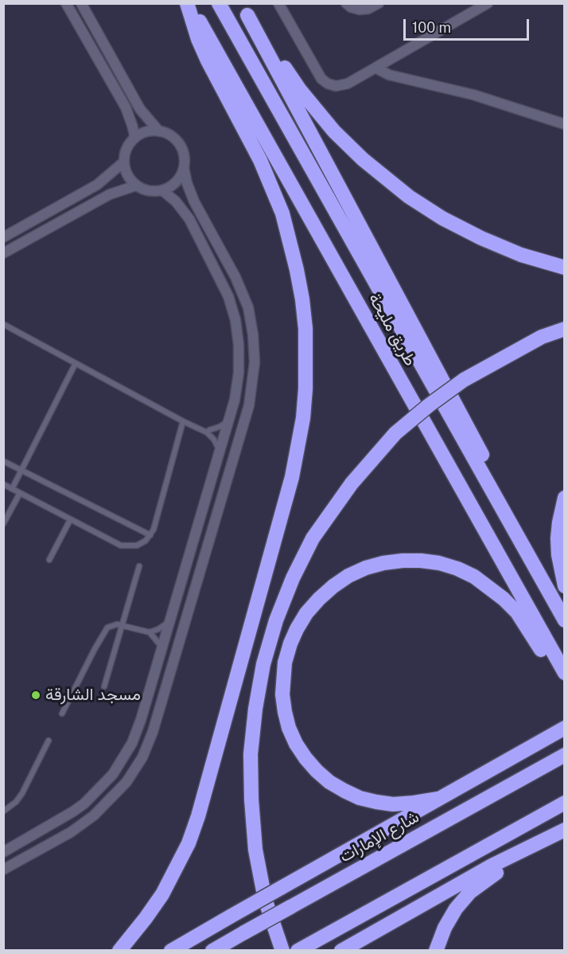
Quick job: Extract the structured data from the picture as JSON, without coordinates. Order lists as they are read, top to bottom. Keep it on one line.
{"streets":{"highway":["طريق مليحة","شارع الإمارات"]},"places":["مسجد الشارقة"],"scale_bar":"100 m"}
